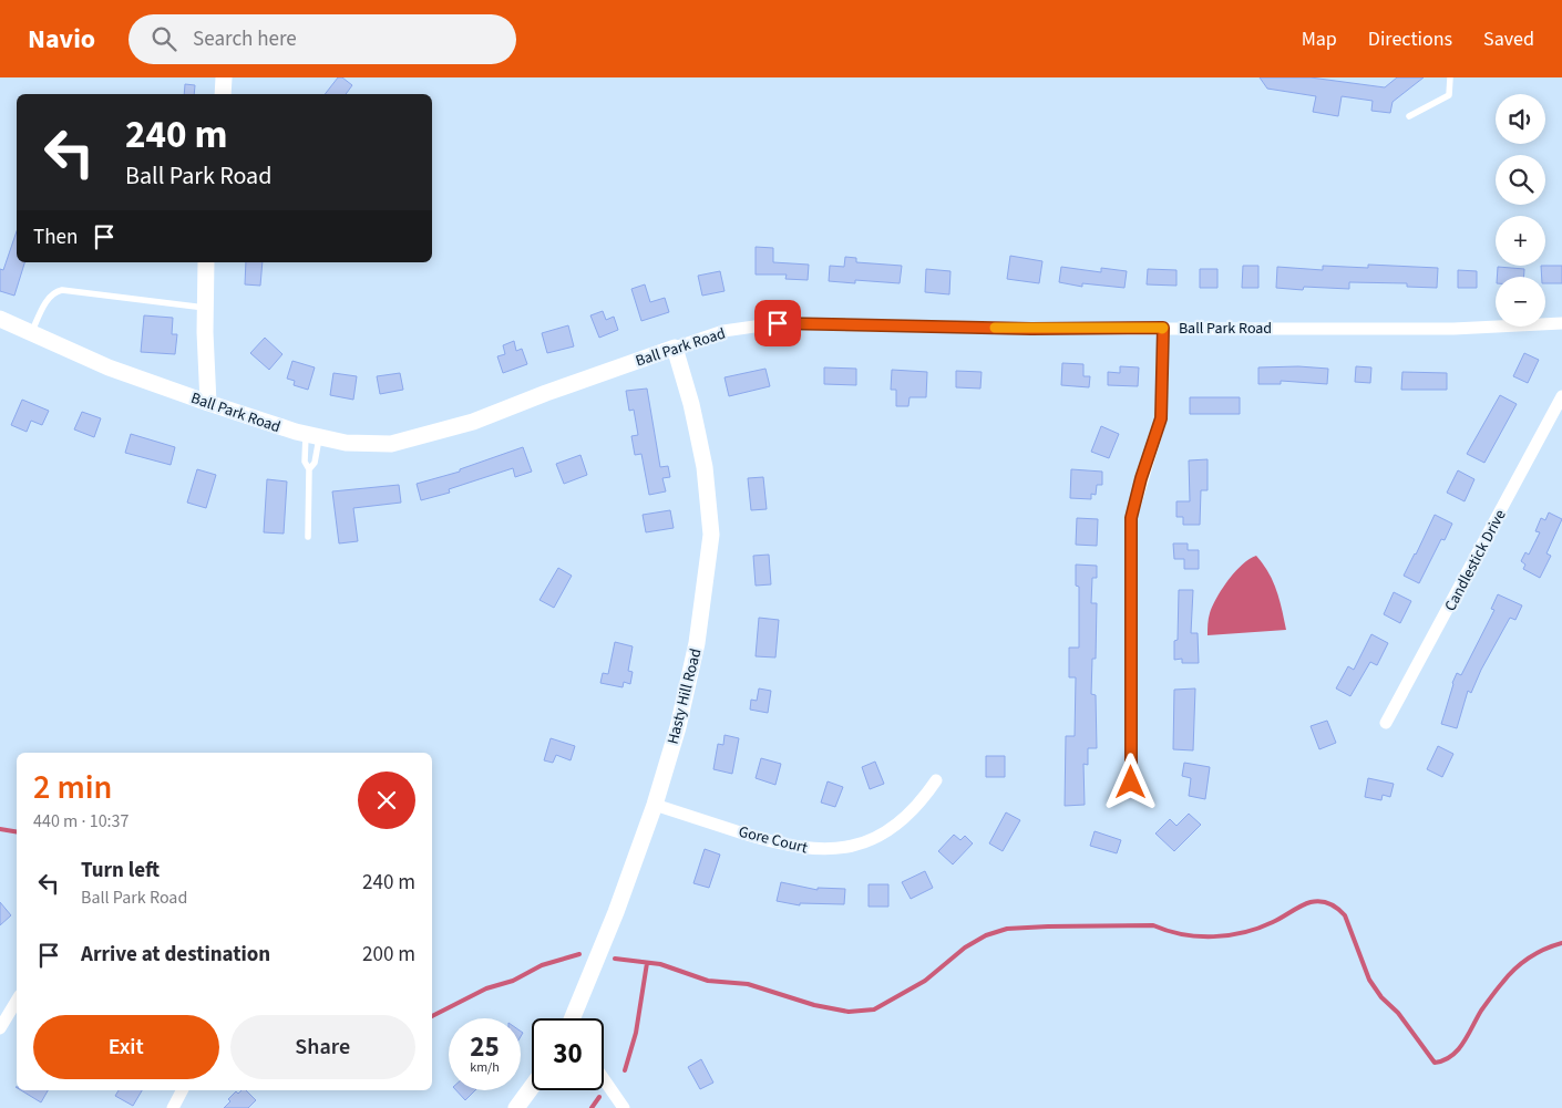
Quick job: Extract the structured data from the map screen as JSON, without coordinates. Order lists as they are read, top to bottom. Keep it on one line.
{"streets":{"street":["Ball Park Road","Candlestick Drive","Hasty Hill Road","Gore Court"]},"crossings":[["Ball Park Road","Hasty Hill Road"],["Hasty Hill Road","Gore Court"]],"page":{"header":"Navio","search":"Search here","nav":["Map","Directions","Saved"],"map_buttons":["+","−"],"turn":["240 m","Ball Park Road"],"then":"Then","heading":["2 min","440 m · 10:37"],"list":[{"name":"Turn left","note":"Ball Park Road","value":"240 m"},{"name":"Arrive at destination","value":"200 m"}],"buttons":["Exit","Share"],"speed":"25 km/h","limit":"30"}}
